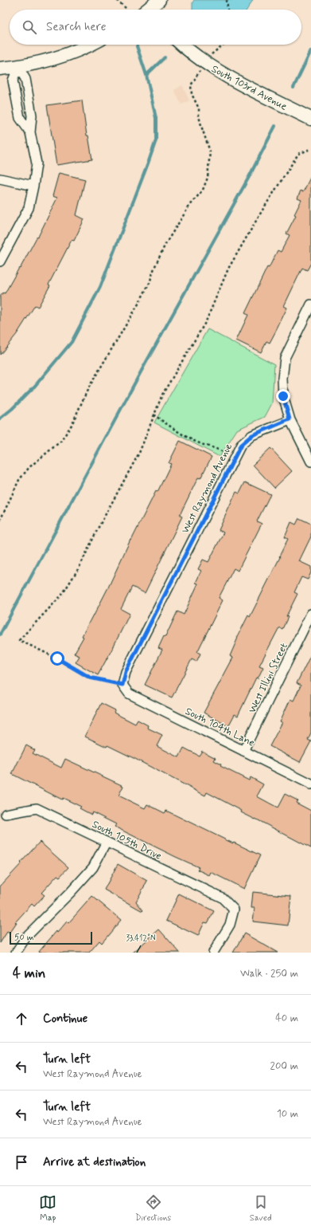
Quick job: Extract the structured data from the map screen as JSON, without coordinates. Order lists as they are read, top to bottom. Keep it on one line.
{"streets":{"street":["South 103rd Avenue","West Raymond Avenue","West Illini Street","South 104th Lane","South 105th Drive"]},"crossings":[["West Raymond Avenue","South 104th Lane"],["West Illini Street","South 104th Lane"]],"scale_bar":"50 m","page":{"search":"Search here","scale":"50 m","heading":["4 min","Walk · 250 m"],"list":[["Continue","40 m"],["Turn left","West Raymond Avenue","200 m"],["Turn left","West Raymond Avenue","10 m"],"Arrive at destination"],"nav":["Map","Directions","Saved"]},"coordinates":["33.412°N"]}
